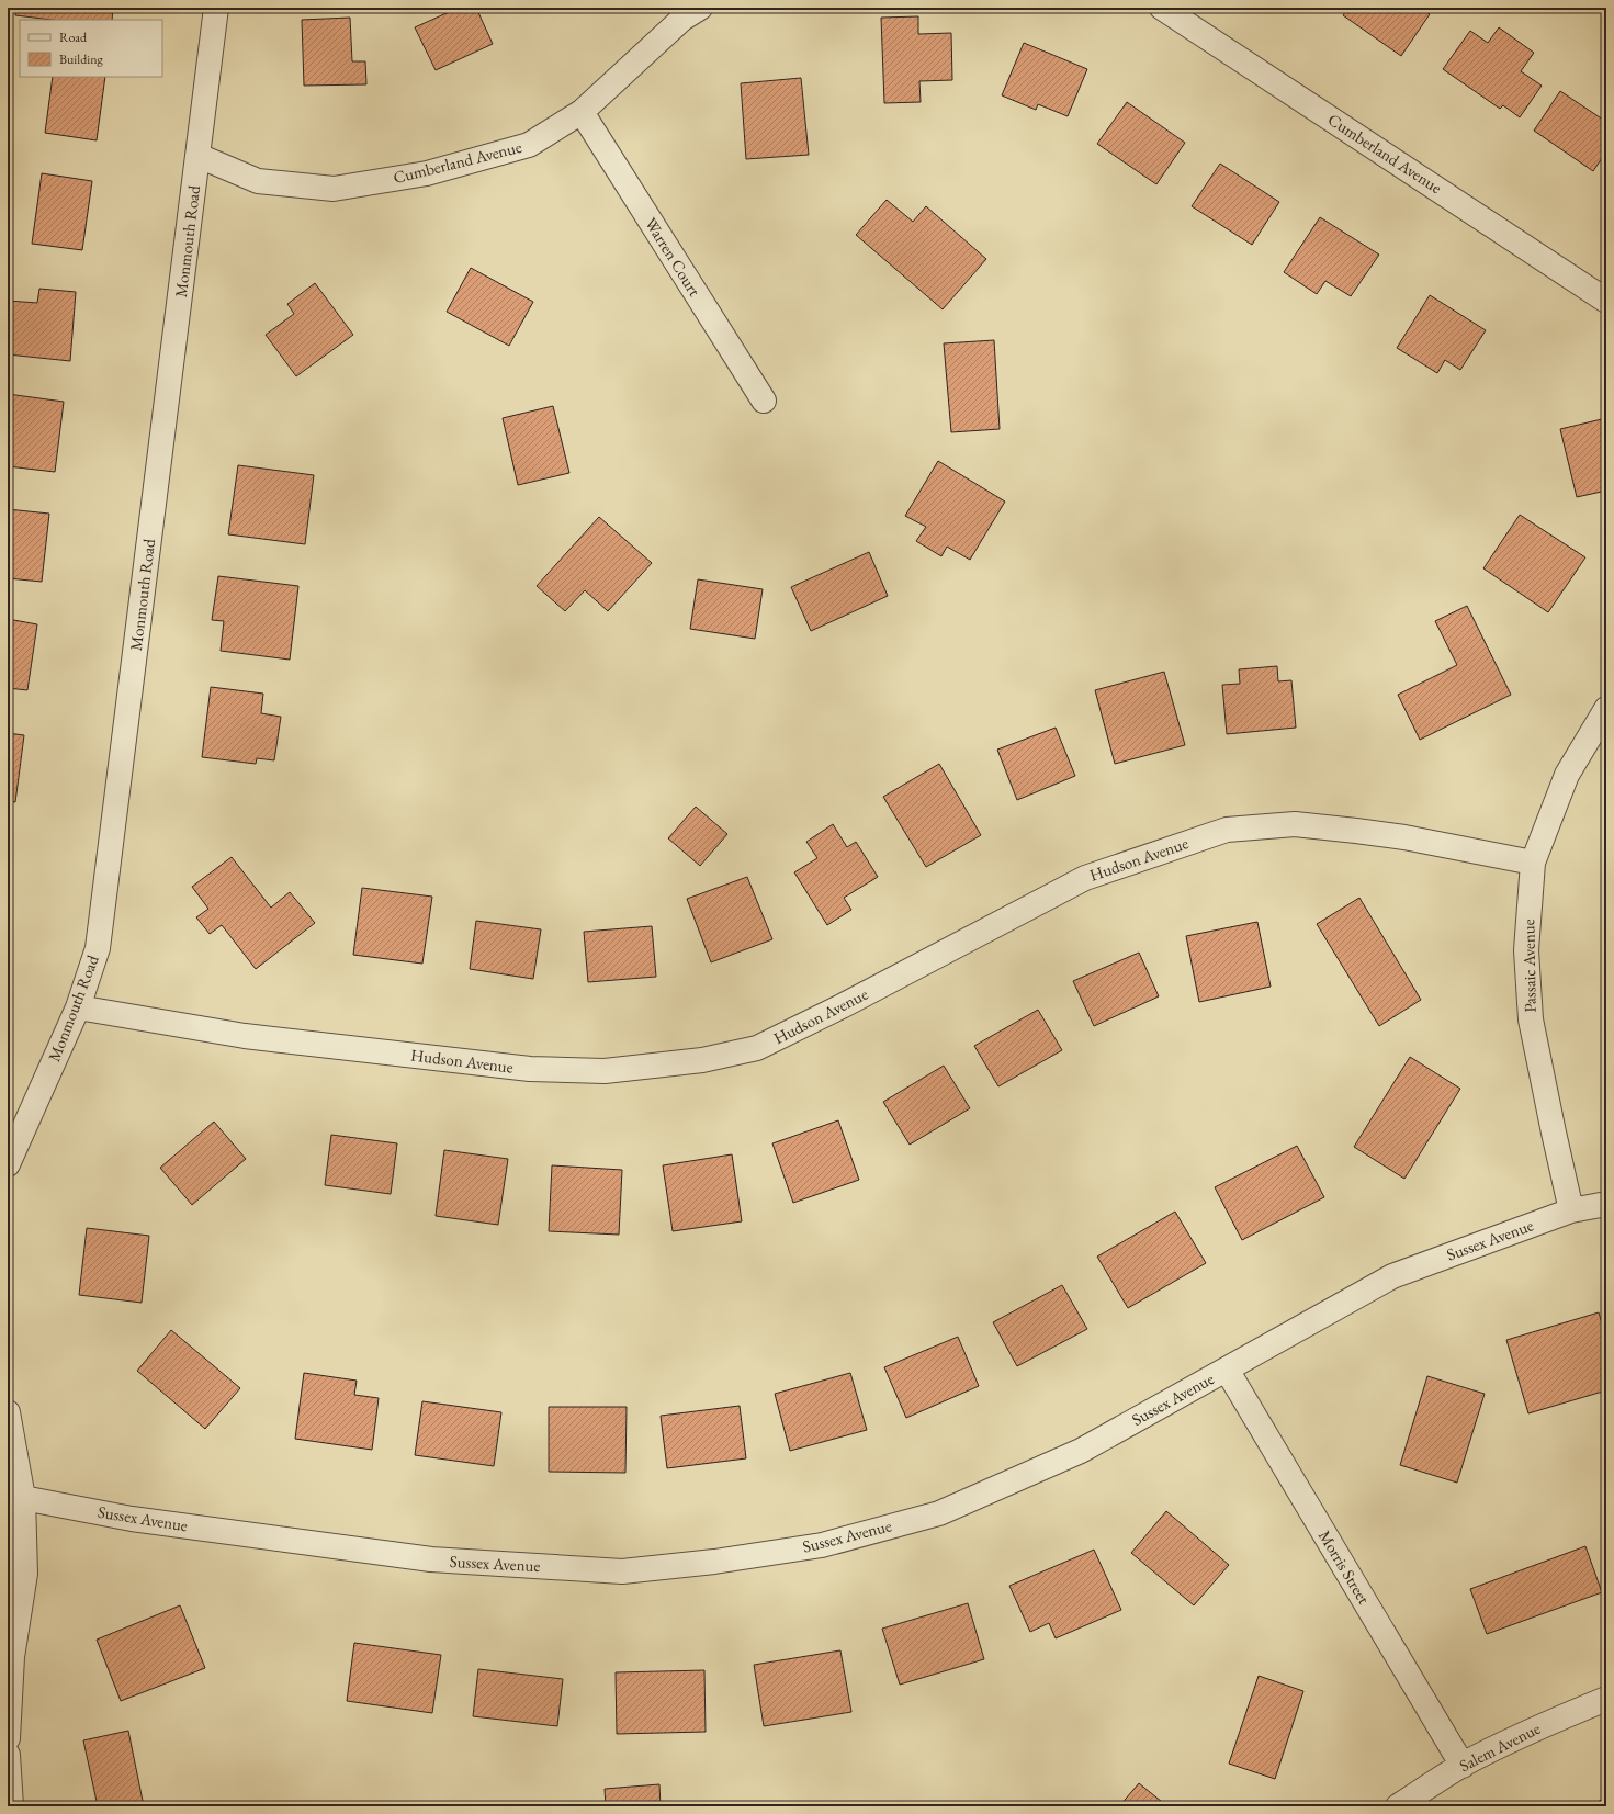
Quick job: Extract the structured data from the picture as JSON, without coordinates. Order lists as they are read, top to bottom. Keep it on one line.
{"streets":{"street":["Cumberland Avenue","Monmouth Road","Warren Court","Hudson Avenue","Passaic Avenue","Sussex Avenue","Morris Street","Salem Avenue"]},"crossings":[["Cumberland Avenue","Monmouth Road"],["Cumberland Avenue","Warren Court"],["Monmouth Road","Hudson Avenue"],["Hudson Avenue","Passaic Avenue"],["Passaic Avenue","Sussex Avenue"],["Sussex Avenue","Morris Street"],["Morris Street","Salem Avenue"]],"legend":["Road","Building"]}
